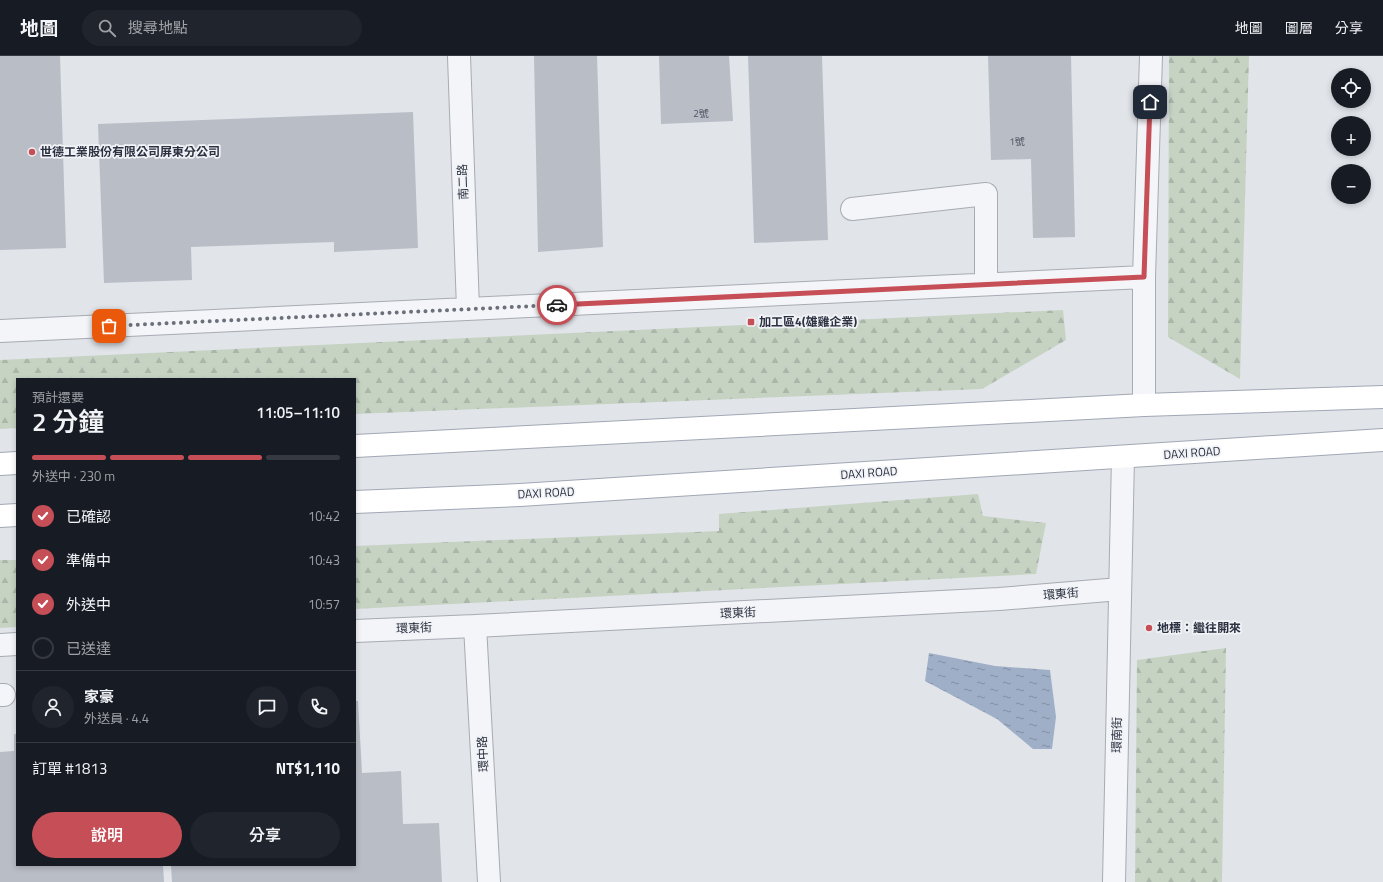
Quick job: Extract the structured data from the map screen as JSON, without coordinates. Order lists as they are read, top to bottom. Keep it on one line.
{"streets":{"main road":["DAXI ROAD"],"street":["南二路","環東街","環南街","環中路"]},"crossings":[["DAXI ROAD","環南街"],["環東街","環南街"],["環東街","環中路"]],"places":{"other":["世德工業股份有限公司屏東分公司","地標：繼往開來"],"transit":["加工區4(雄雞企業)"]},"house_numbers":["2號","1號"],"page":{"header":"地圖","search":"搜尋地點","nav":["地圖","圖層","分享"],"map_buttons":["+","−"],"heading":["2 分鐘","預計還要","11:05–11:10"],"panel":["家豪","外送員 · 4.4","訂單 #1813","NT$1,110"],"bar":"外送中 · 230 m","list":[["已確認","10:42"],["準備中","10:43"],["外送中","10:57"],"已送達"],"buttons":["說明","分享"]}}
